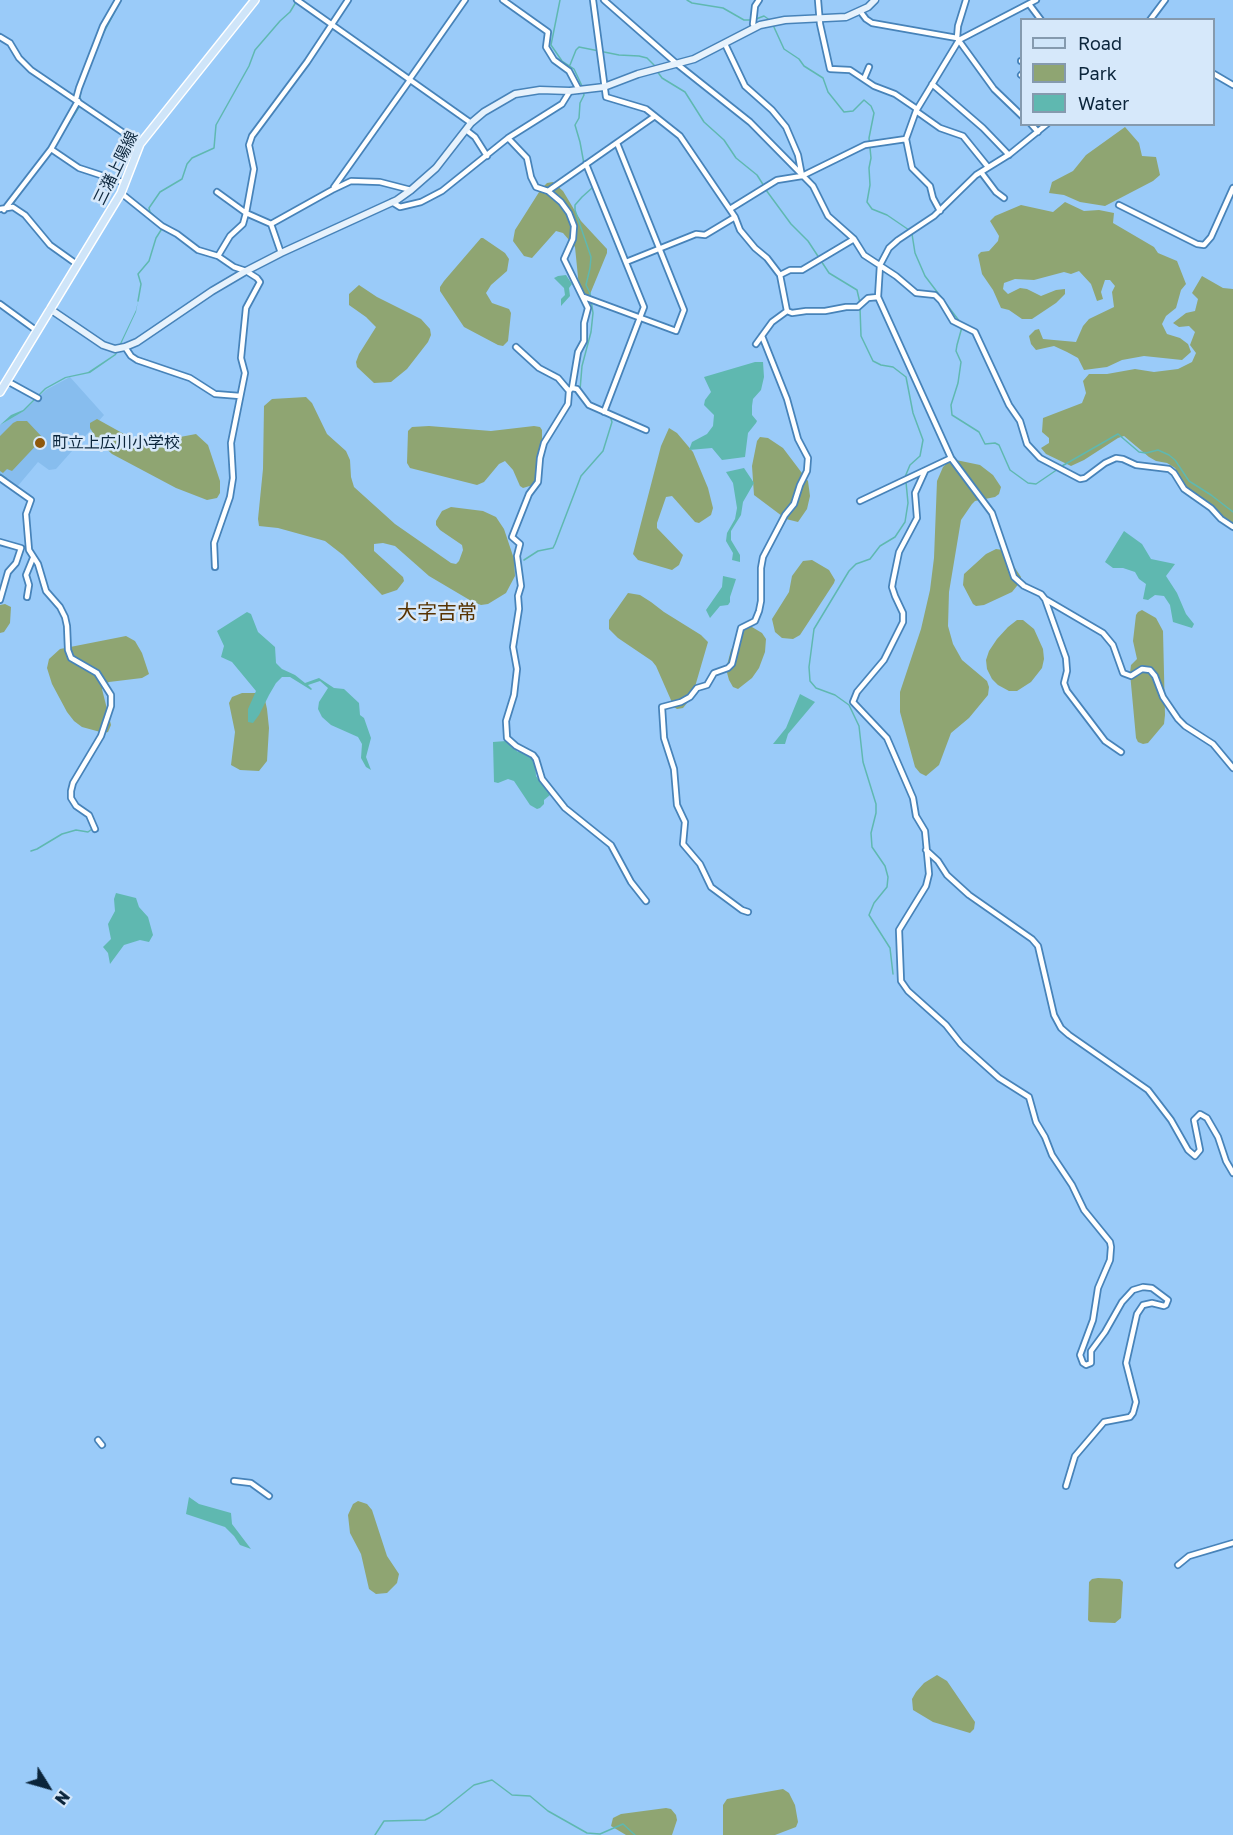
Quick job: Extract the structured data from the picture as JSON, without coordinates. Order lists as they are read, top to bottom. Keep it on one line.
{"streets":{"main road":["三潴上陽線"]},"districts":["大字吉常"],"places":["町立上広川小学校"],"legend":["Road","Park","Water"],"north":"bottom right"}
